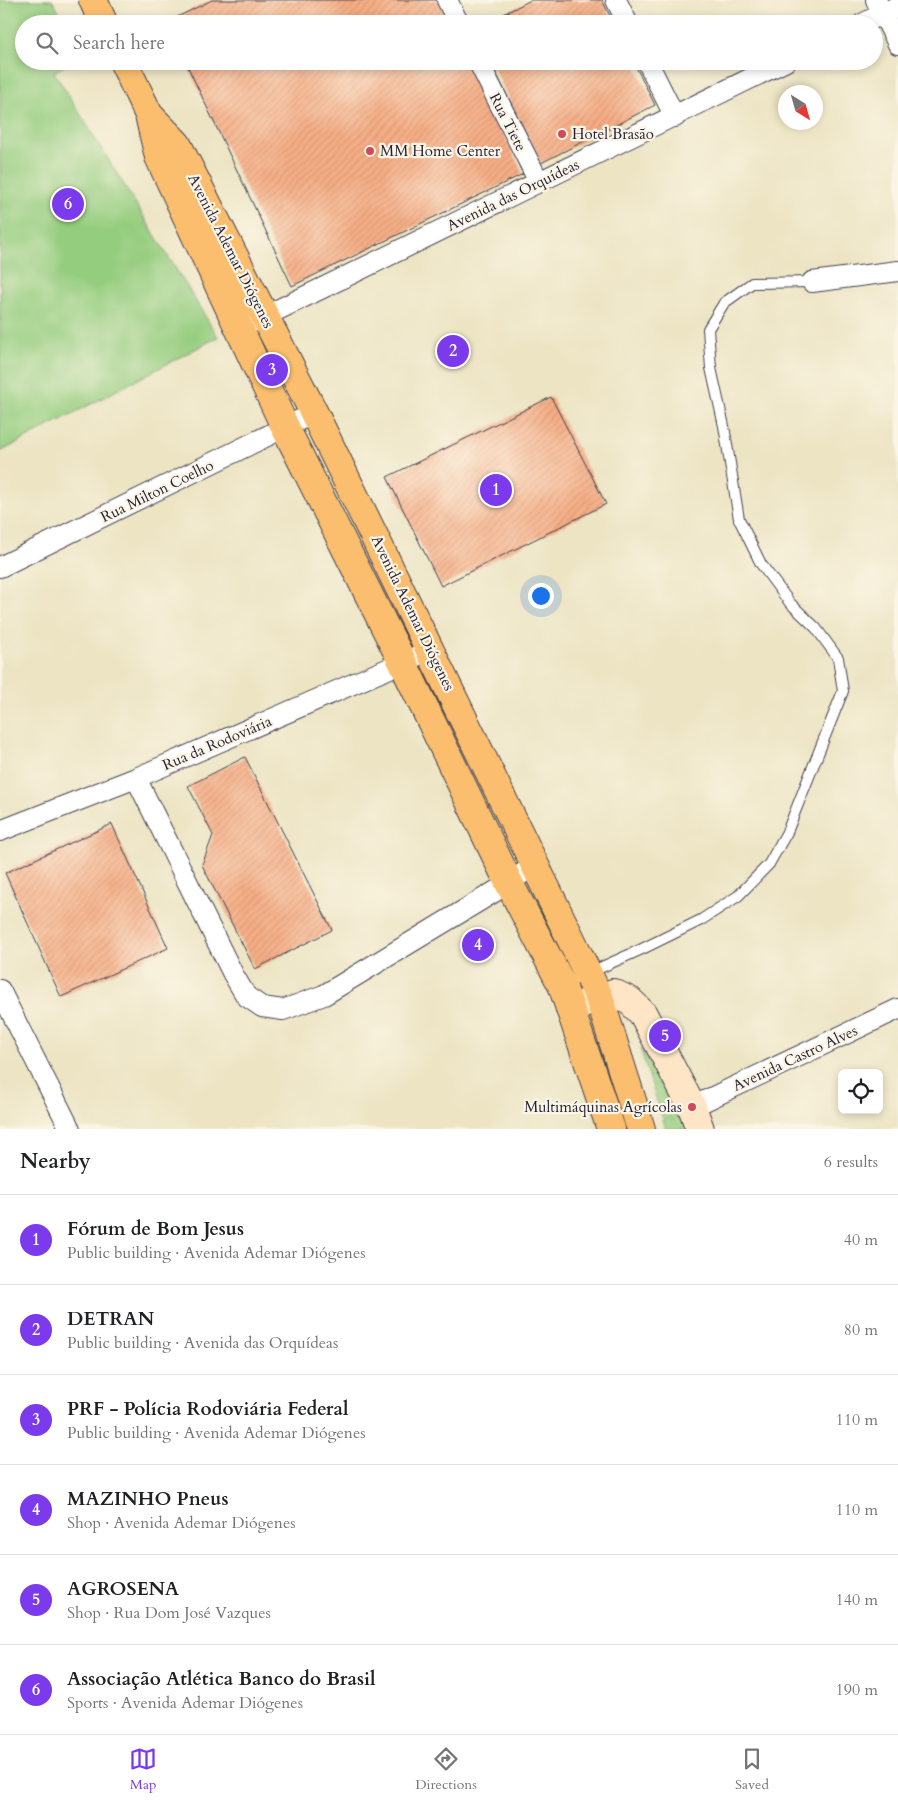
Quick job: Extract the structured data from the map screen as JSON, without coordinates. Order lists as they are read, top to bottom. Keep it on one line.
{"streets":{"highway":["Avenida Ademar Diógenes"],"street":["Rua Tiete","Avenida das Orquídeas","Rua Milton Coelho","Rua da Rodoviária","Avenida Castro Alves"]},"crossings":[["Rua Tiete","Avenida das Orquídeas"],["Avenida das Orquídeas","Avenida Ademar Diógenes"],["Avenida Ademar Diógenes","Rua Milton Coelho"],["Avenida Ademar Diógenes","Rua da Rodoviária"]],"places":["Hotel Brasão","MM Home Center","Multimáquinas Agrícolas"],"north":"bottom right","page":{"search":"Search here","pins":["6","2","3","1","4","5"],"heading":["Nearby","6 results"],"list":[{"mark":"1","name":"Fórum de Bom Jesus","note":"Public building · Avenida Ademar Diógenes","value":"40 m"},{"mark":"2","name":"DETRAN","note":"Public building · Avenida das Orquídeas","value":"80 m"},{"mark":"3","name":"PRF - Polícia Rodoviária Federal","note":"Public building · Avenida Ademar Diógenes","value":"110 m"},{"mark":"4","name":"MAZINHO Pneus","note":"Shop · Avenida Ademar Diógenes","value":"110 m"},{"mark":"5","name":"AGROSENA","note":"Shop · Rua Dom José Vazques","value":"140 m"},{"mark":"6","name":"Associação Atlética Banco do Brasil","note":"Sports · Avenida Ademar Diógenes","value":"190 m"}],"nav":["Map","Directions","Saved"]}}
